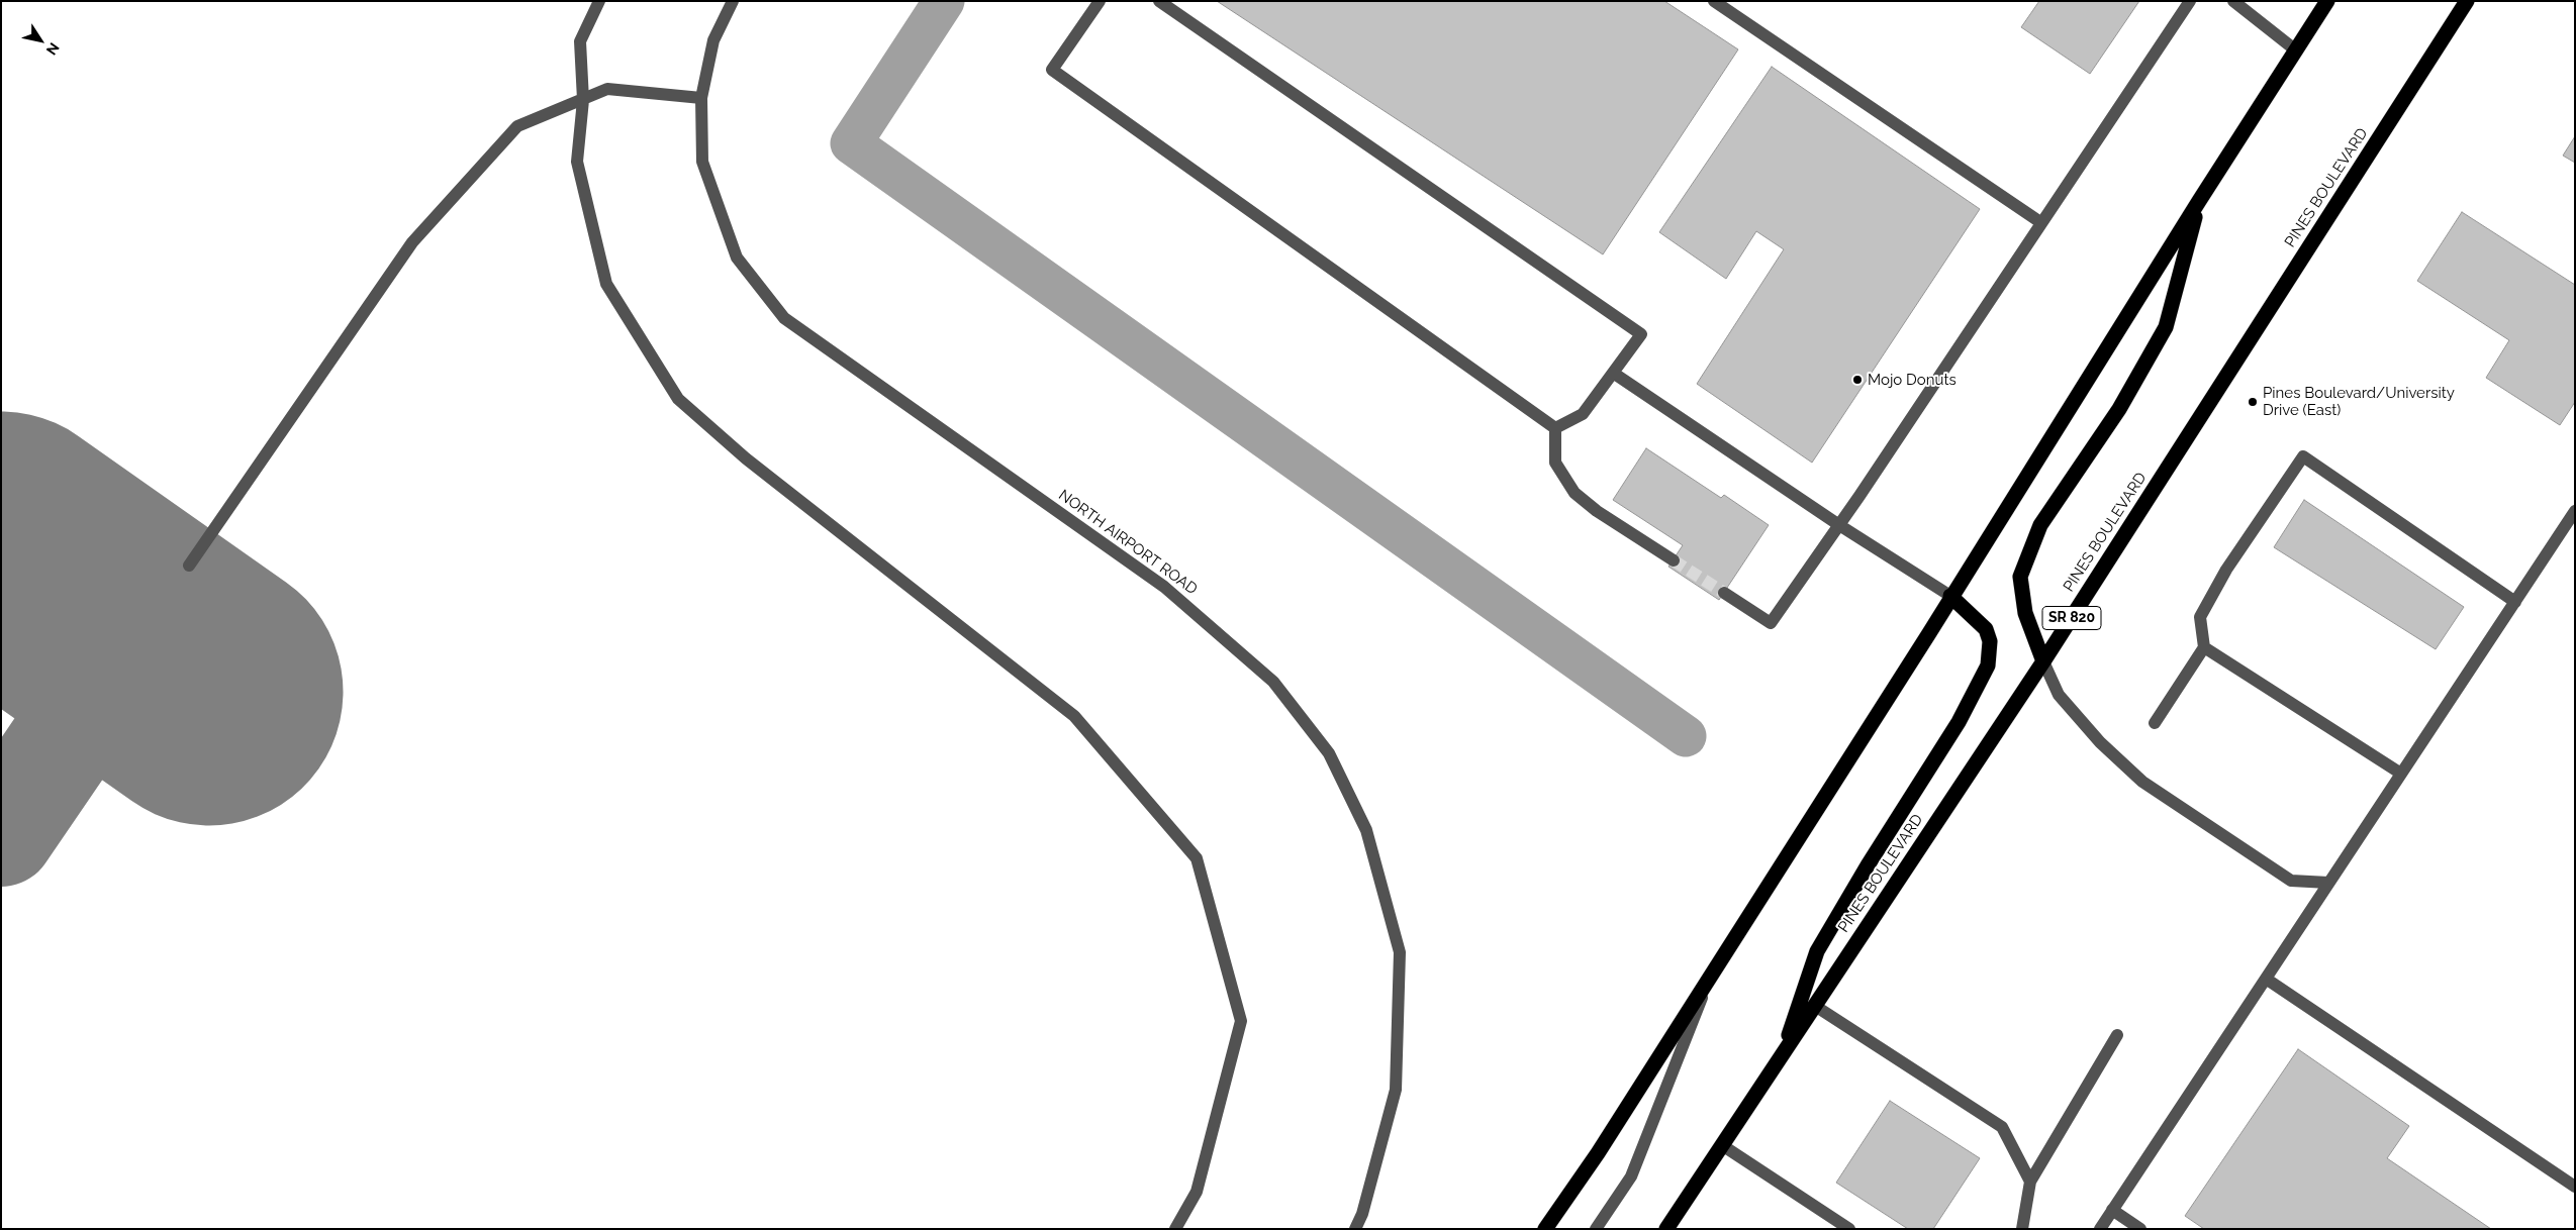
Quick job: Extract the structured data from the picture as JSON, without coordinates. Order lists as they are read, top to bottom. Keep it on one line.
{"streets":{"highway":["PINES BOULEVARD","SR 820"],"street":["NORTH AIRPORT ROAD"]},"places":["Mojo Donuts","Pines Boulevard/University Drive (East)"],"north":"bottom right"}
